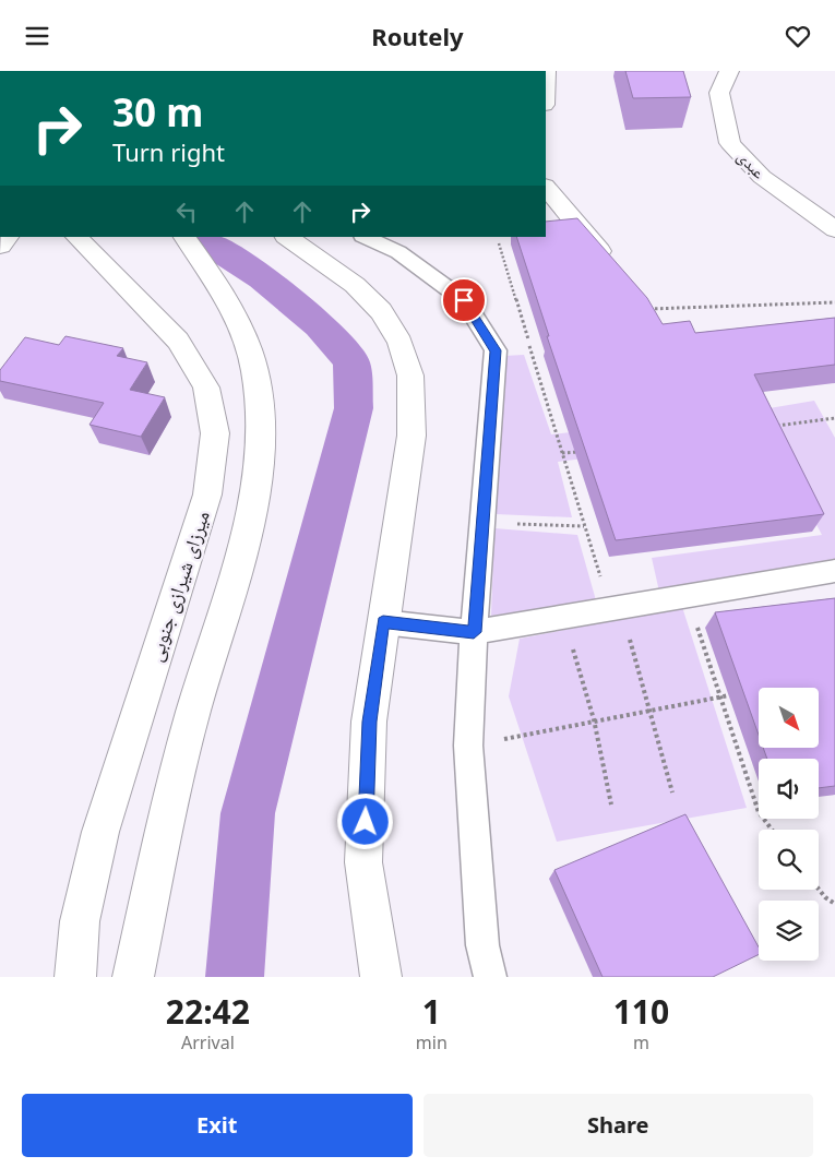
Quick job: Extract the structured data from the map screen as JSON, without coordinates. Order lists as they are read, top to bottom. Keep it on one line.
{"streets":{"main road":["عبدی","میرزای شیرازی جنوبی"]},"north":"bottom right","page":{"header":"Routely","turn":["30 m","Turn right"],"eta":["22:42","Arrival","1","min","110","m"],"buttons":["Exit","Share"]}}
